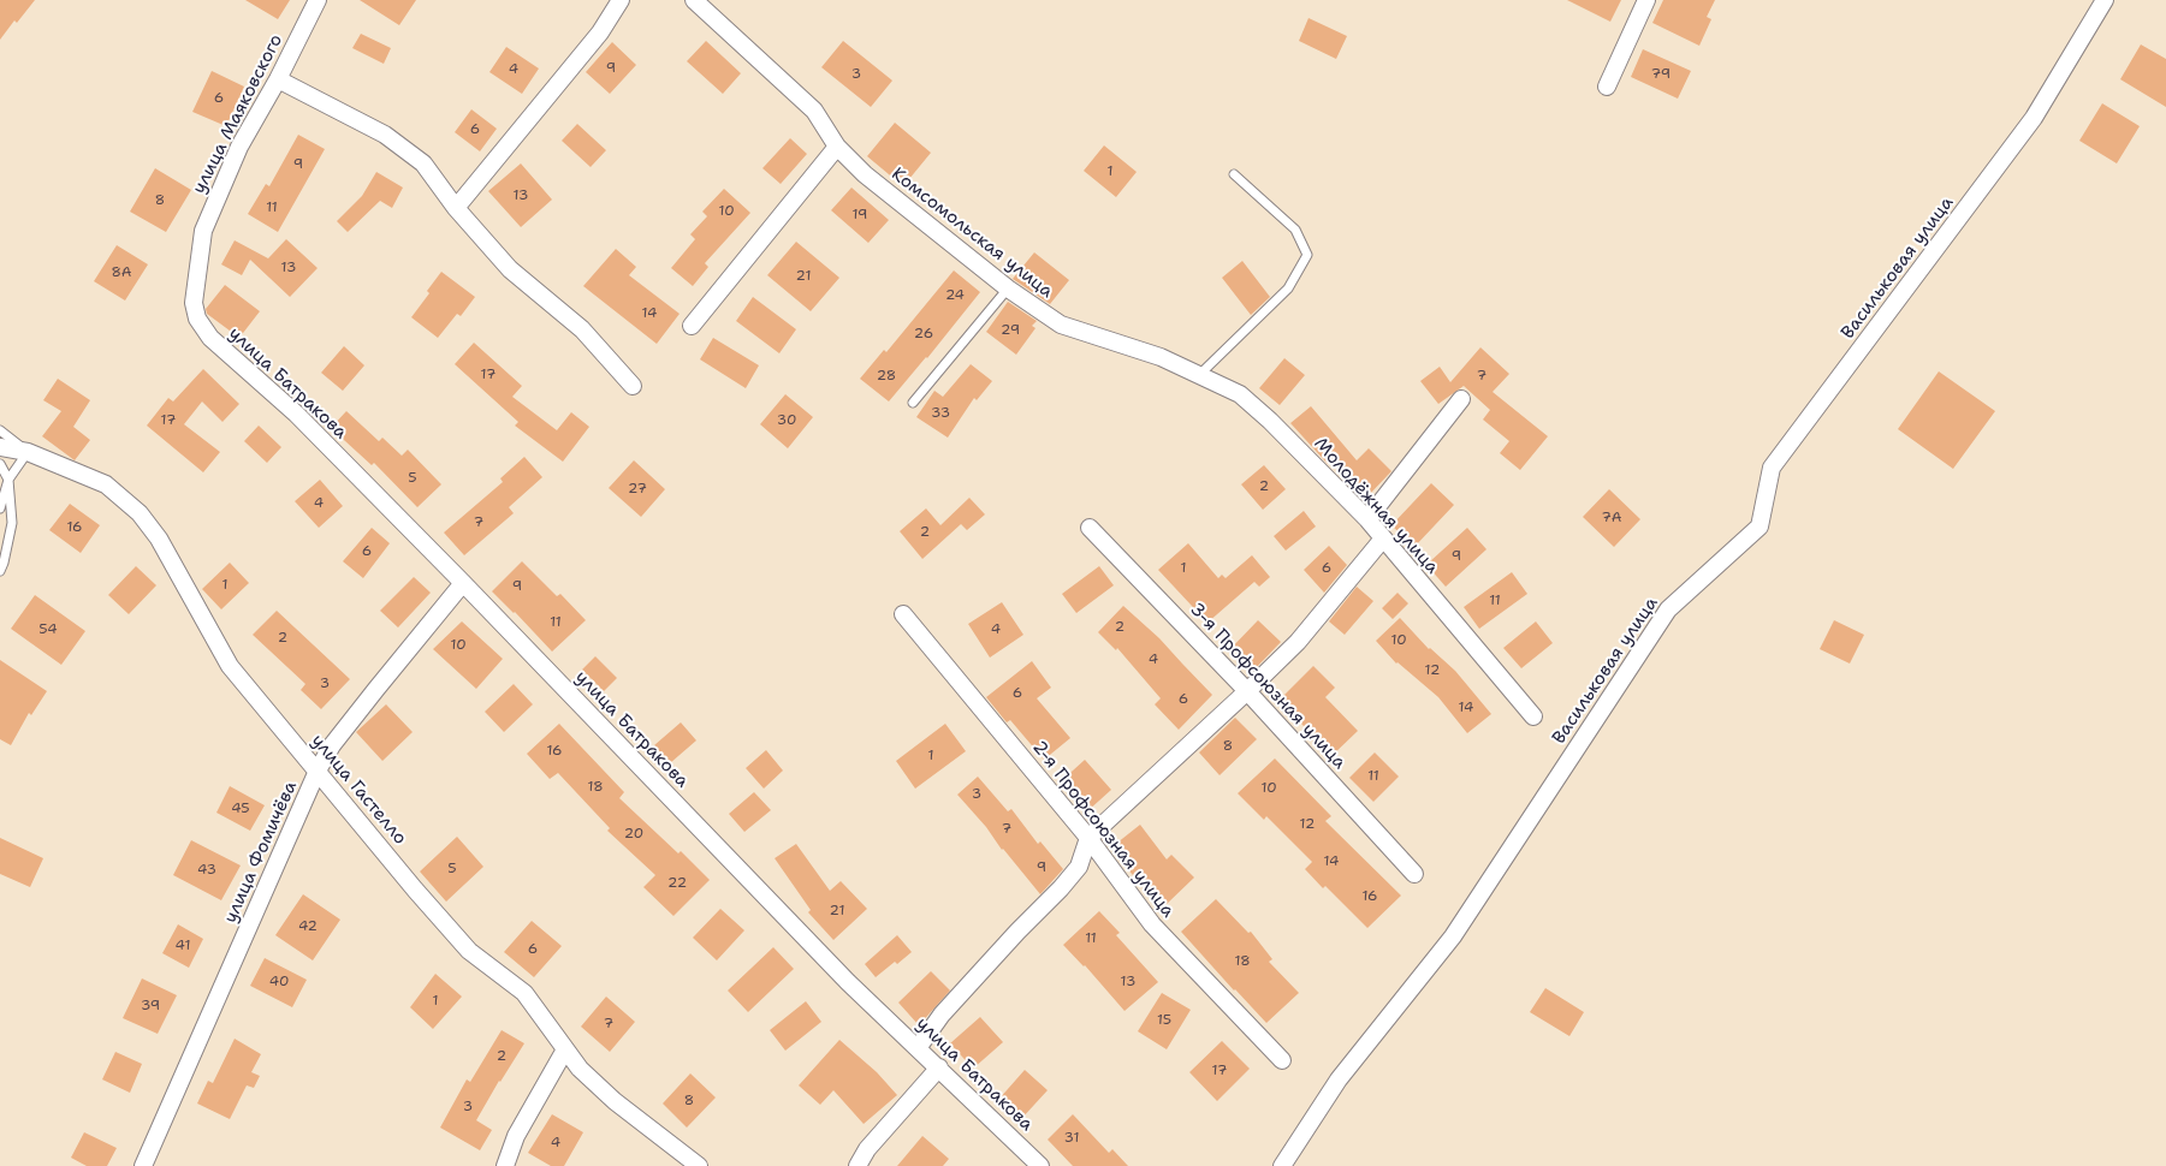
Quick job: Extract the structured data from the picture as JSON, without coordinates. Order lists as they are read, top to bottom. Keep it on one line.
{"streets":{"street":["улица Маяковского","Комсомольская улица","Васильковая улица","улица Батракова","Молодёжная улица","3-я Профсоюзная улица","улица Гастелло","2-я Профсоюзная улица","улица Фомичёва"]},"crossings":[["улица Маяковского","улица Батракова"],["Комсомольская улица","Молодёжная улица"],["улица Батракова","улица Фомичёва"],["улица Гастелло","улица Фомичёва"]],"house_numbers":["9","4","3","79","6","6","9","1","13","8","11","10","19","13","8А","21","24","14","29","26","17","28","7","33","17","30","5","2","27","4","7А","7","16","2","6","9","1","6","1","9","11","11","2","54","4","2","10","10","4","12","3","6","6","14","8","16","1","11","18","10","3","45","12","7","20","14","9","5","43","22","16","21","42","11","41","6","18","40","13","1","39","15","7","2","17","8","3","31","4"]}
